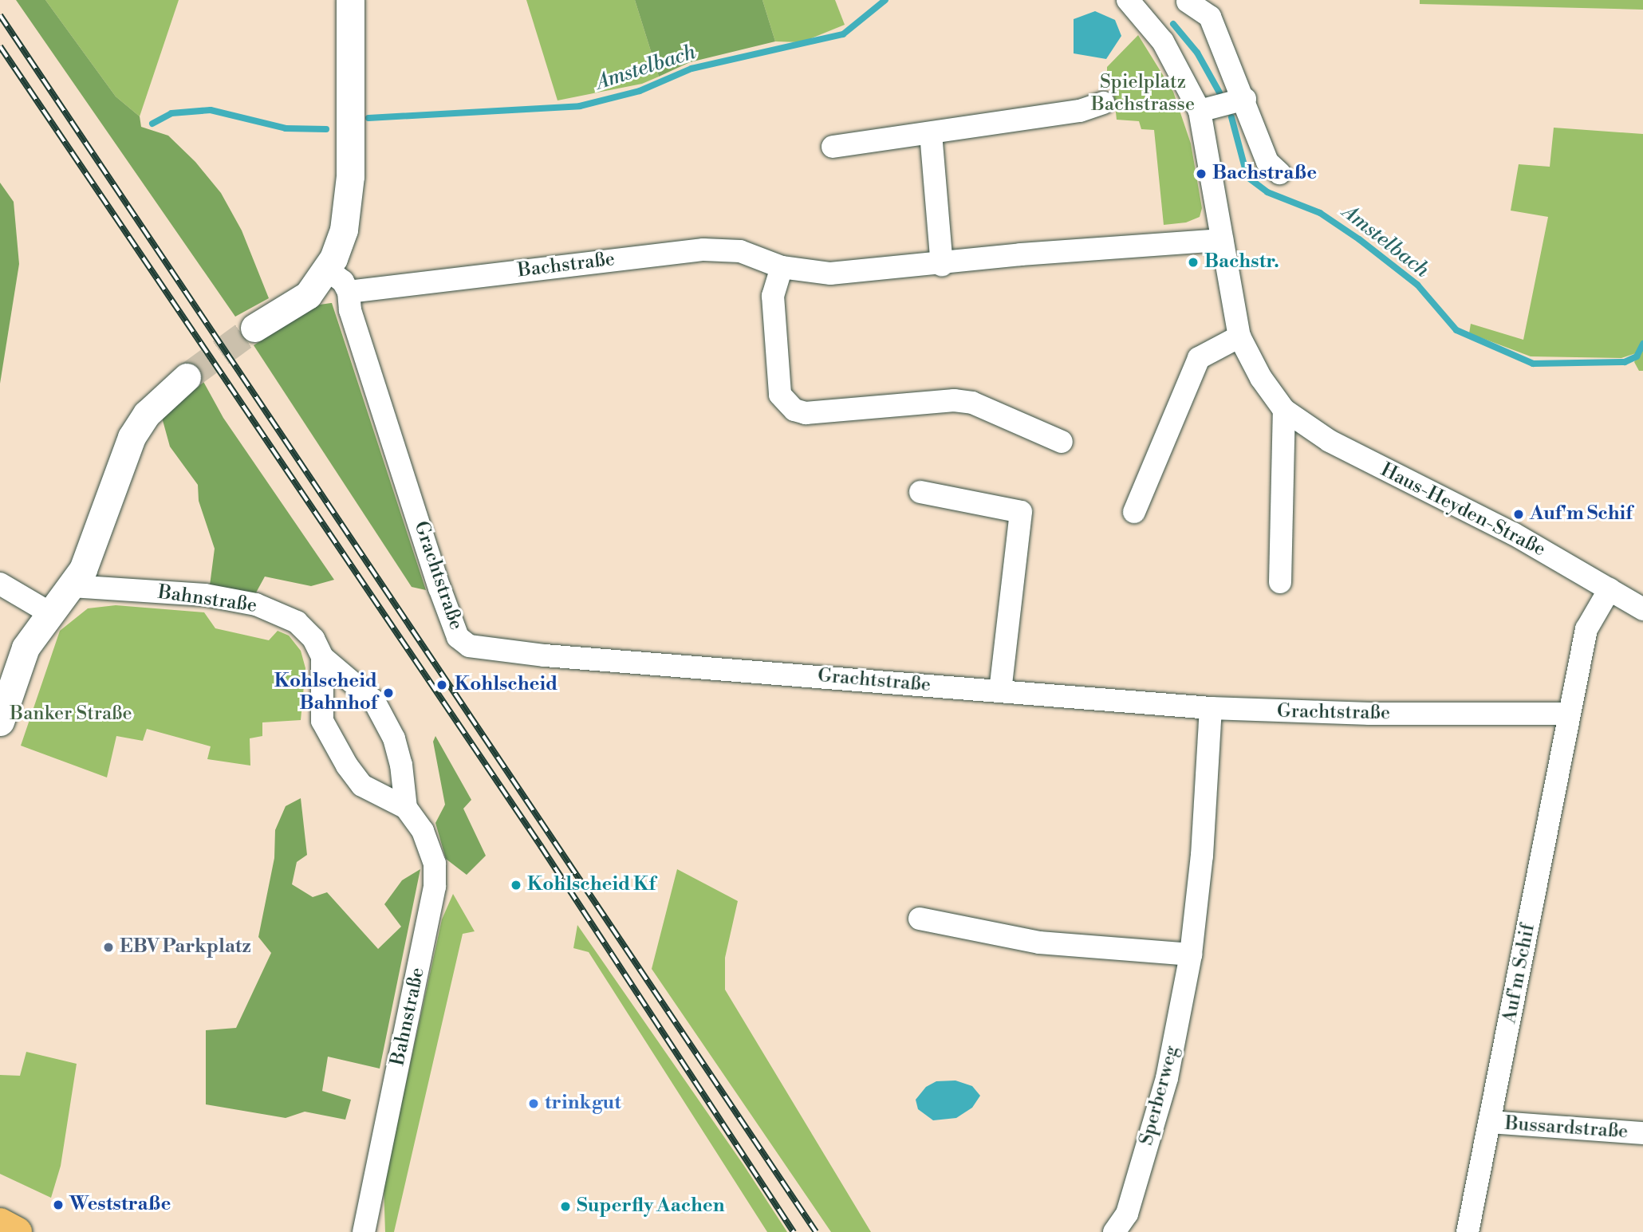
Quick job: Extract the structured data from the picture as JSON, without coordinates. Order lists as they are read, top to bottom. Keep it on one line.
{"streets":{"street":["Bachstraße","Haus-Heyden-Straße","Grachtstraße","Bahnstraße","Auf'm Schif","Sperberweg","Bussardstraße"]},"crossings":[["Bachstraße","Haus-Heyden-Straße"],["Bachstraße","Grachtstraße"],["Haus-Heyden-Straße","Auf'm Schif"],["Grachtstraße","Auf'm Schif"],["Grachtstraße","Sperberweg"],["Auf'm Schif","Bussardstraße"]],"water":["Amstelbach"],"parks":["Spielplatz Bachstrasse","Banker Straße"],"places":["Bachstraße","Bachstr.","Auf'm Schif","Kohlscheid","Kohlscheid Bahnhof","Kohlscheid Kf","EBV Parkplatz","trinkgut","Weststraße","Superfly Aachen"]}
